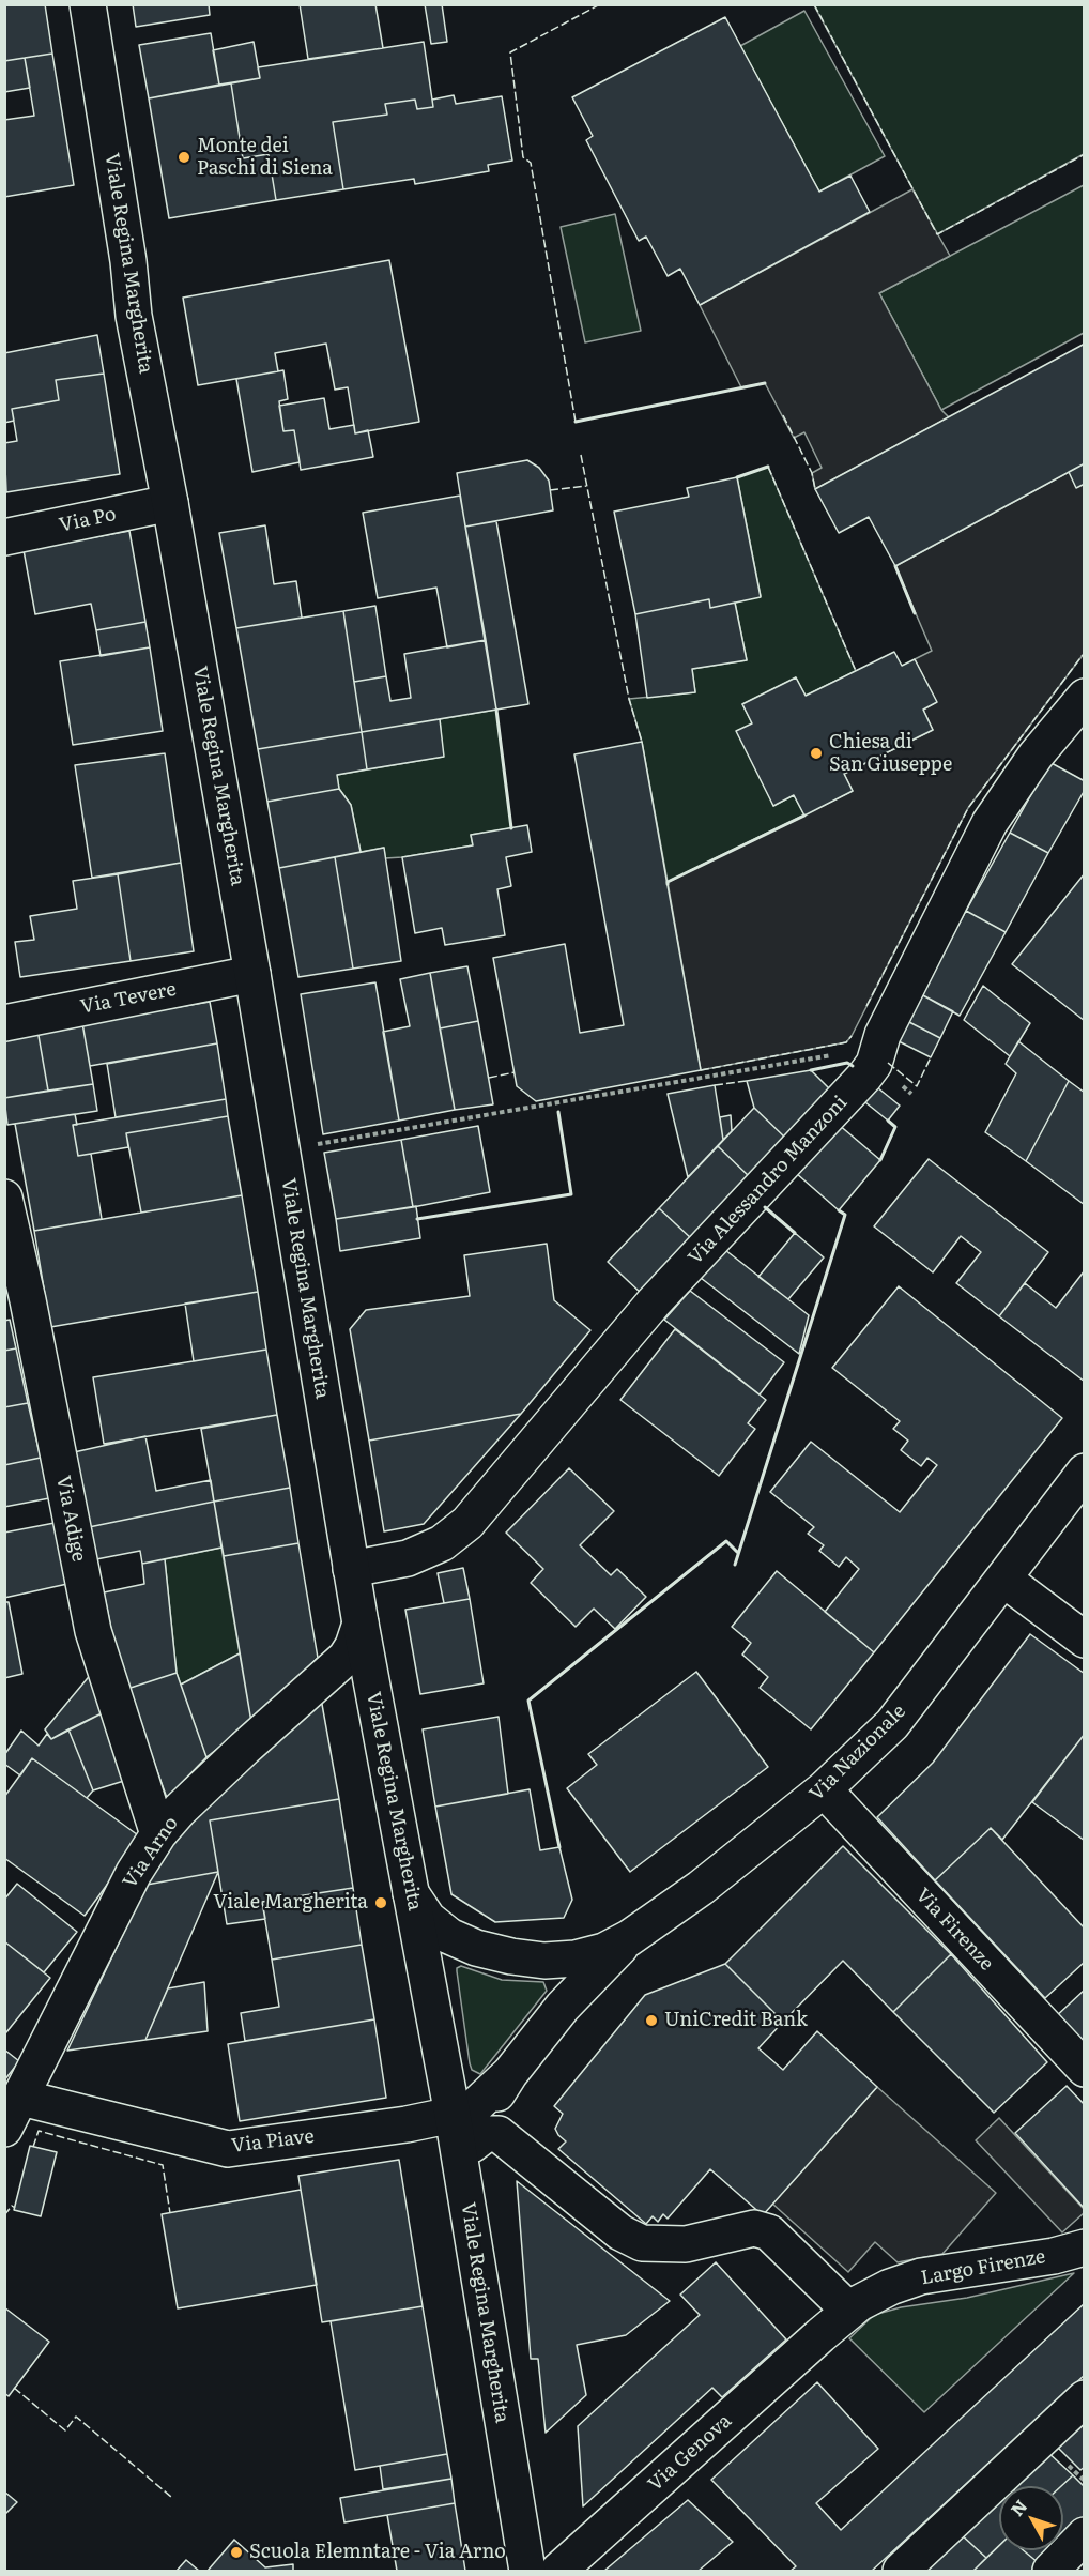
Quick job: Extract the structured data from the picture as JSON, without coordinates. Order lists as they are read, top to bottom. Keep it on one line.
{"streets":{"street":["Viale Regina Margherita","Via Po","Via Tevere","Via Alessandro Manzoni","Via Adige","Via Nazionale","Via Arno","Via Firenze","Via Piave","Largo Firenze","Via Genova"]},"crossings":[["Viale Regina Margherita","Via Po"],["Viale Regina Margherita","Via Tevere"],["Viale Regina Margherita","Via Alessandro Manzoni"],["Viale Regina Margherita","Via Arno"],["Viale Regina Margherita","Via Piave"],["Via Adige","Via Arno"],["Via Nazionale","Via Firenze"],["Via Arno","Via Piave"],["Largo Firenze","Via Genova"]],"places":["Monte dei Paschi di Siena","Chiesa di San Giuseppe","Viale Margherita","UniCredit Bank","Scuola Elemntare - Via Arno"],"north":"top left"}
